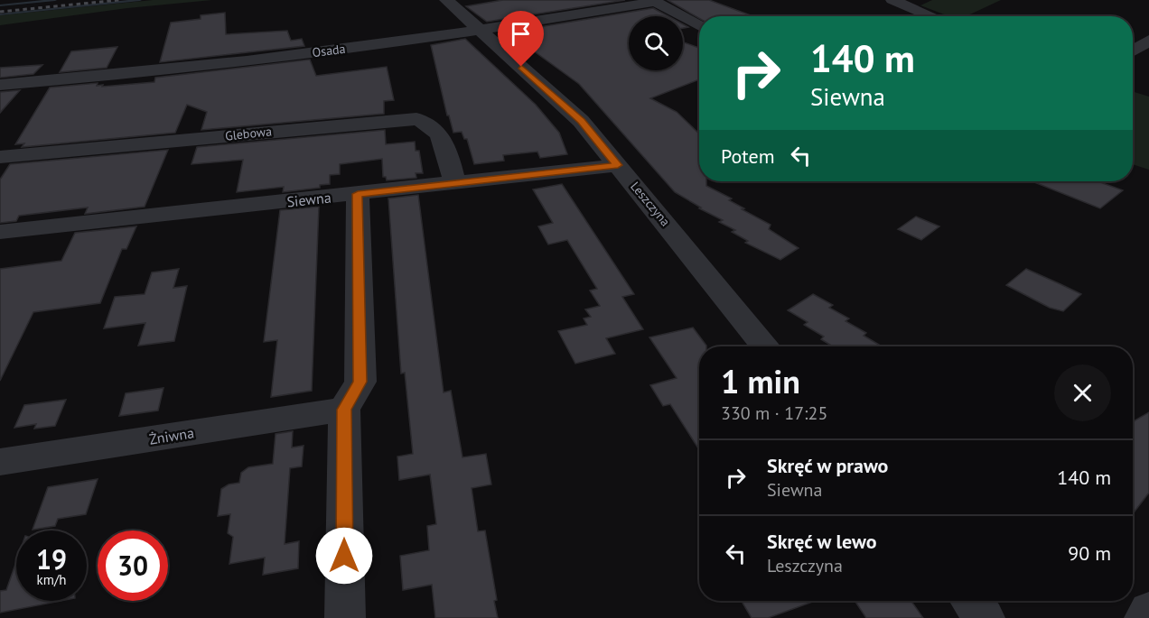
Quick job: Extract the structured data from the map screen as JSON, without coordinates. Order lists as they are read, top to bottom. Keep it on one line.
{"streets":{"street":["Osada","Glebowa","Siewna","Leszczyna","Żniwna"]},"crossings":[["Osada","Leszczyna"],["Glebowa","Siewna"],["Siewna","Leszczyna"]],"page":{"turn":["140 m","Siewna"],"then":"Potem","heading":["1 min","330 m · 17:25"],"list":[{"name":"Skręć w prawo","note":"Siewna","value":"140 m"},{"name":"Skręć w lewo","note":"Leszczyna","value":"90 m"}],"speed":"19 km/h","limit":"30"}}
